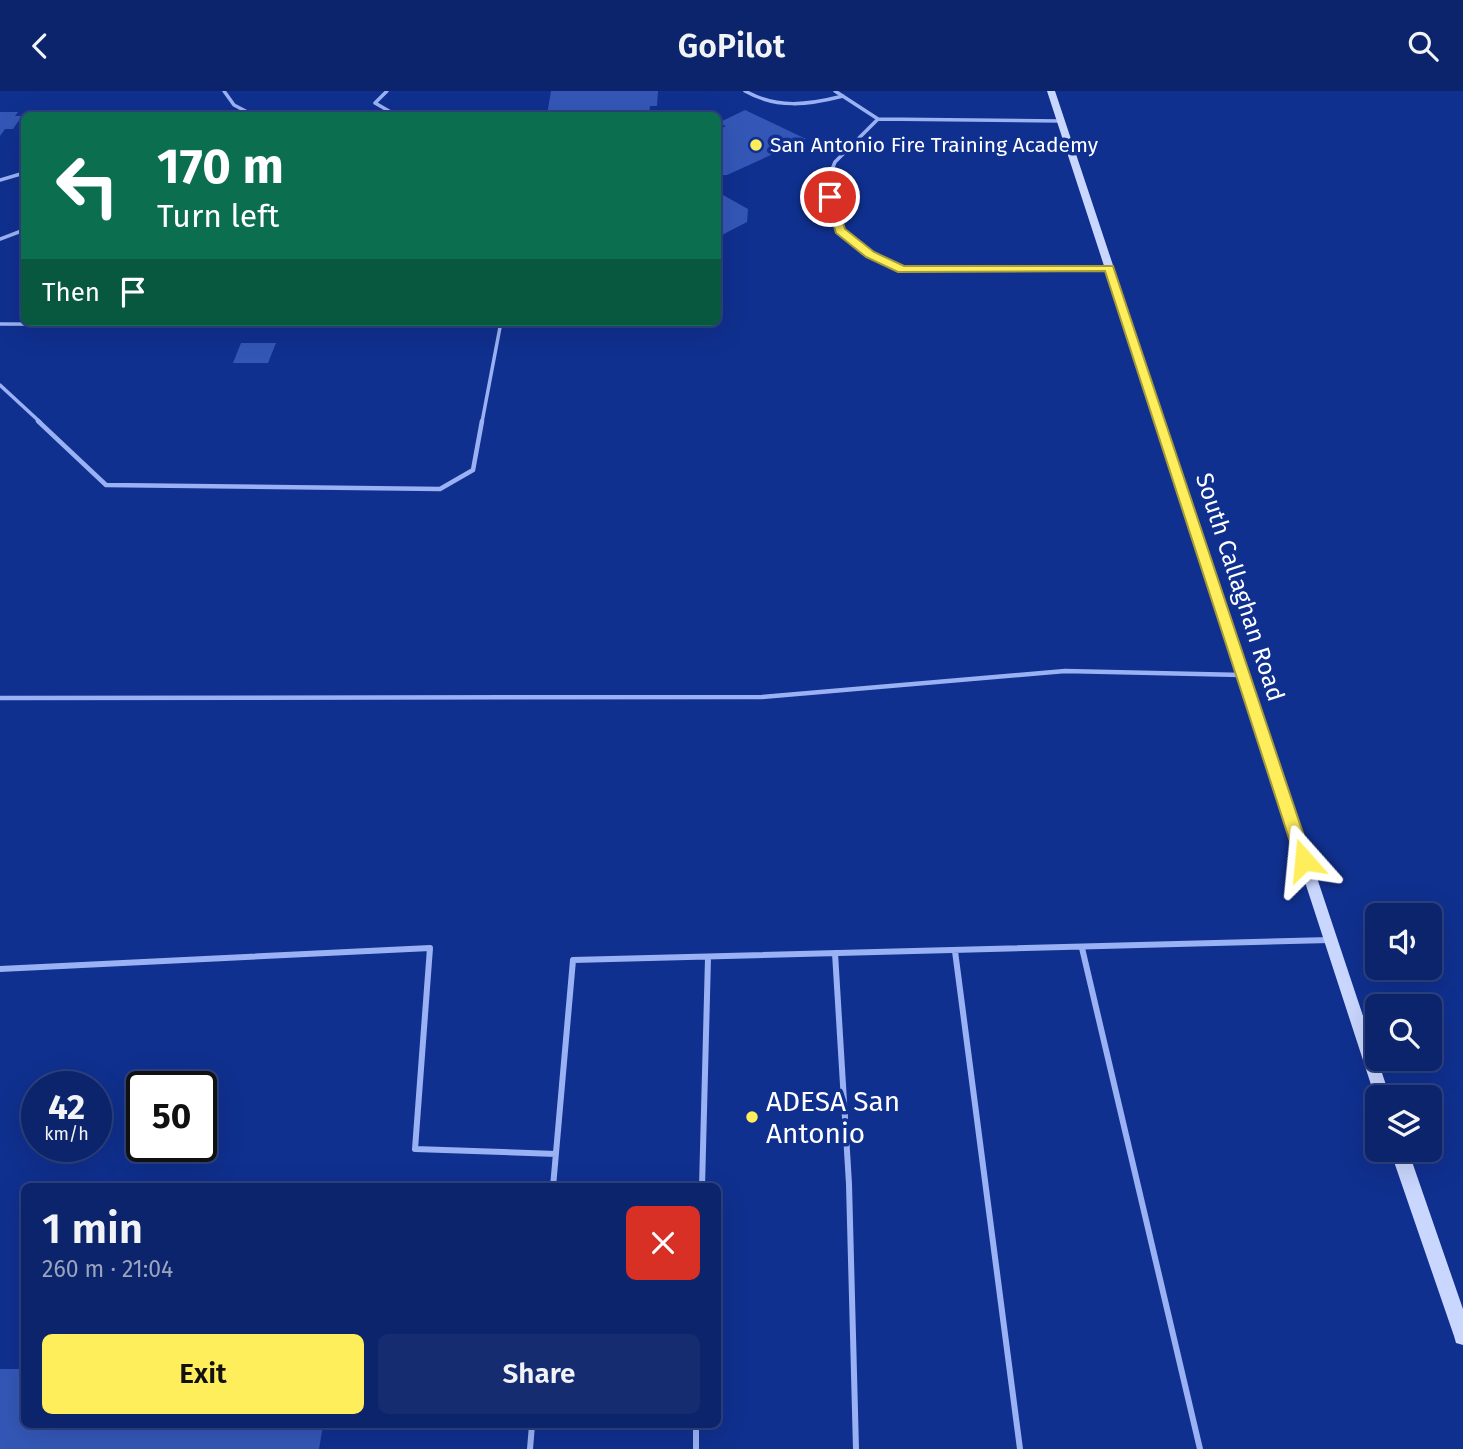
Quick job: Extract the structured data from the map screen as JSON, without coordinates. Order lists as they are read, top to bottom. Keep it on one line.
{"streets":{"main road":["South Callaghan Road"]},"places":["San Antonio Fire Training Academy","ADESA San Antonio"],"page":{"header":"GoPilot","turn":["170 m","Turn left"],"then":"Then","speed":"42 km/h","limit":"50","heading":["1 min","260 m · 21:04"],"buttons":["Exit","Share"]}}
